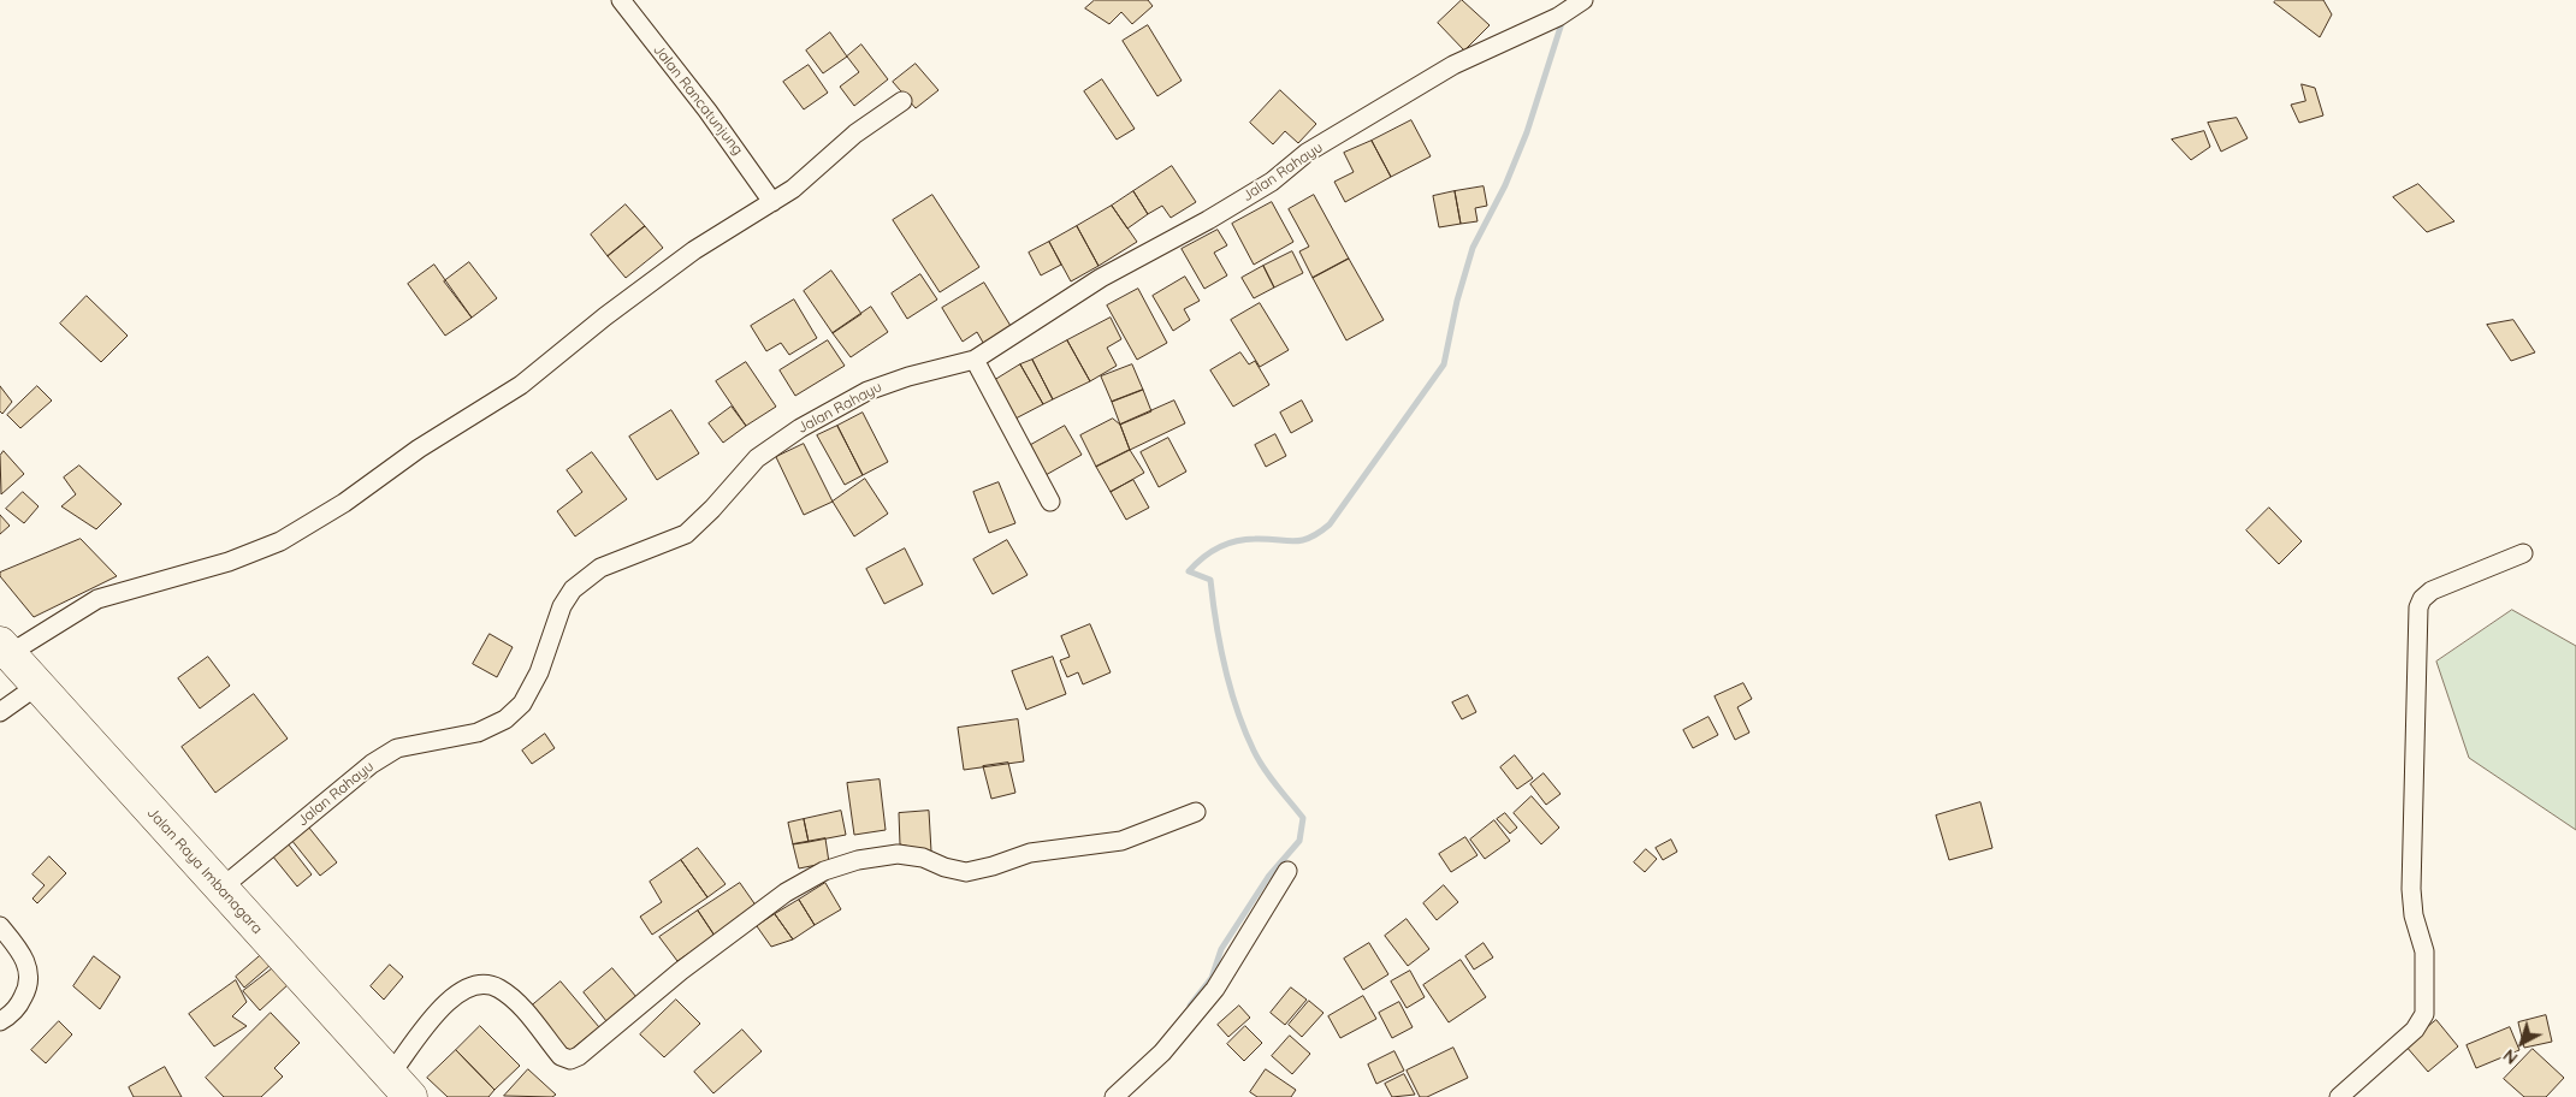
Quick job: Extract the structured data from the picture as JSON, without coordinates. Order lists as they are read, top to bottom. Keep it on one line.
{"streets":{"highway":["Jalan Raya Imbanagara"],"street":["Jalan Rancatunjung","Jalan Rahayu"]},"crossings":[["Jalan Rahayu","Jalan Raya Imbanagara"]],"north":"bottom left"}
